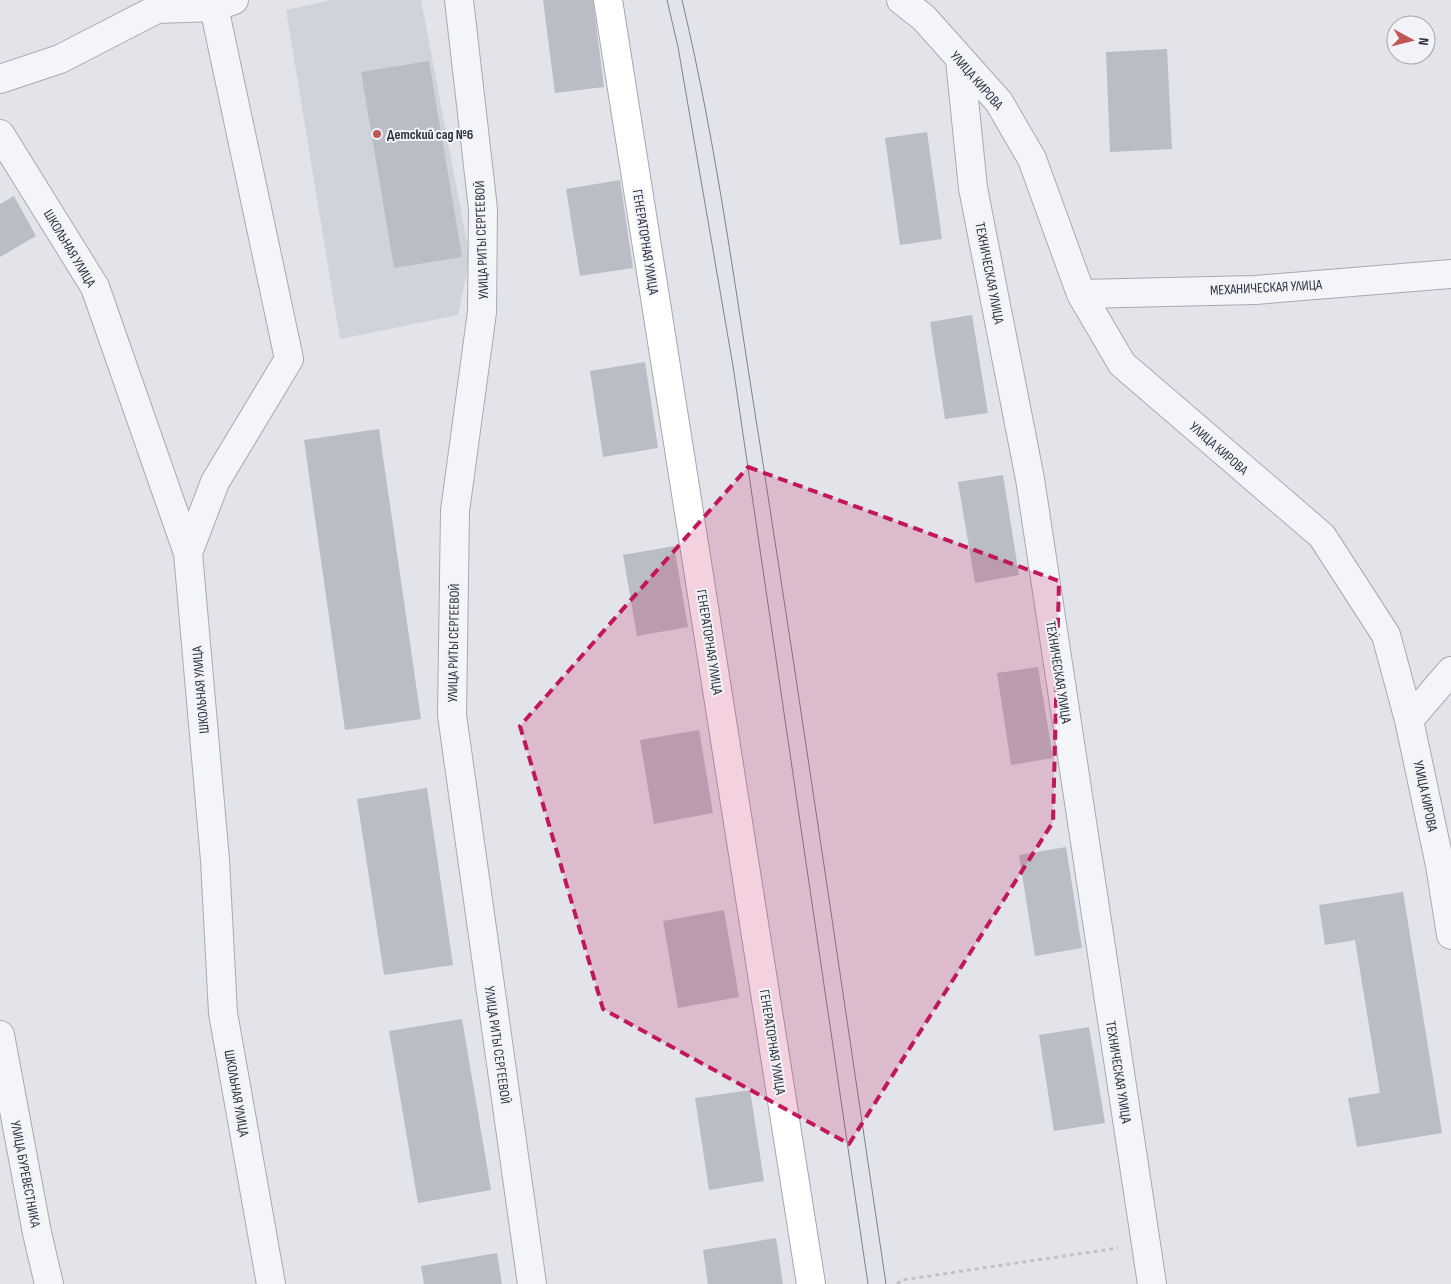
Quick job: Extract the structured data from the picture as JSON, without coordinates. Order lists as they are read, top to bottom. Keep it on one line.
{"streets":{"main road":["ГЕНЕРАТОРНАЯ УЛИЦА"],"street":["УЛИЦА КИРОВА","УЛИЦА РИТЫ СЕРГЕЕВОЙ","ШКОЛЬНАЯ УЛИЦА","ТЕХНИЧЕСКАЯ УЛИЦА","МЕХАНИЧЕСКАЯ УЛИЦА","УЛИЦА БУРЕВЕСТНИКА"]},"crossings":[["УЛИЦА КИРОВА","ТЕХНИЧЕСКАЯ УЛИЦА"],["УЛИЦА КИРОВА","МЕХАНИЧЕСКАЯ УЛИЦА"]],"places":["Детский сад №6"],"north":"right"}
